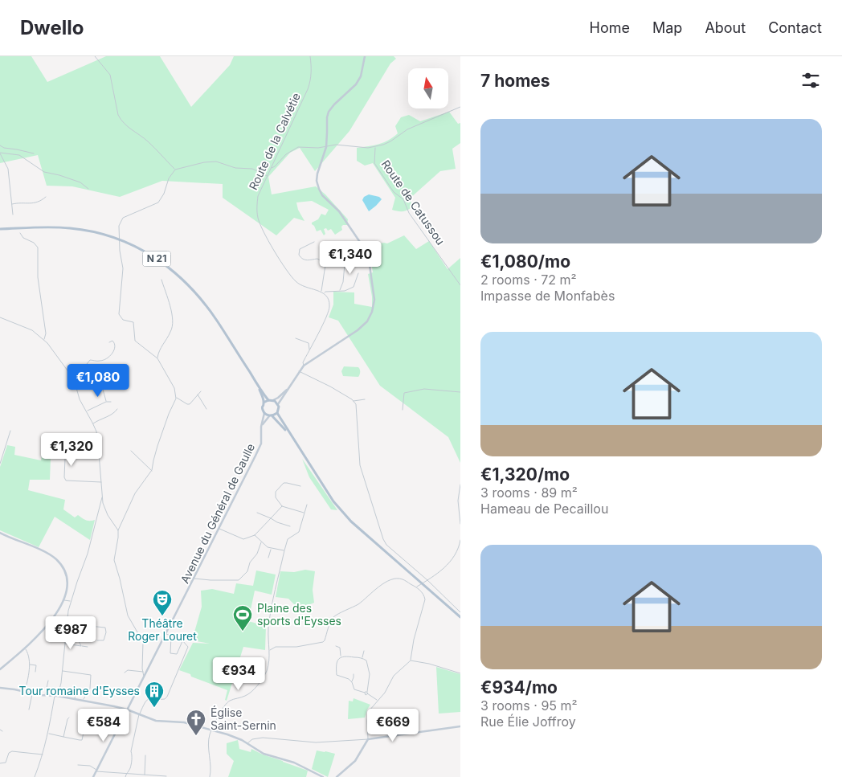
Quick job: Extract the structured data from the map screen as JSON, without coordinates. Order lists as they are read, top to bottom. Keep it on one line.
{"streets":{"main road":["N 21","Avenue du Général de Gaulle"],"street":["Route de la Calvétie","Route de Catussou"]},"crossings":[["N 21","Avenue du Général de Gaulle"]],"places":{"theatre":["Théâtre Roger Louret"],"sports":["Plaine des sports d'Eysses"],"building":["Tour romaine d'Eysses"],"church":["Église Saint-Sernin"]},"north":"top","page":{"header":"Dwello","nav":["Home","Map","About","Contact"],"heading":"7 homes","list":[{"name":"€1,080/mo","note":"2 rooms · 72 m² · Impasse de Monfabès"},{"name":"€1,320/mo","note":"3 rooms · 89 m² · Hameau de Pecaillou"},{"name":"€934/mo","note":"3 rooms · 95 m² · Rue Élie Joffroy"}],"price":["€1,340","€1,080","€1,320","€987","€934","€584","€669"]}}
